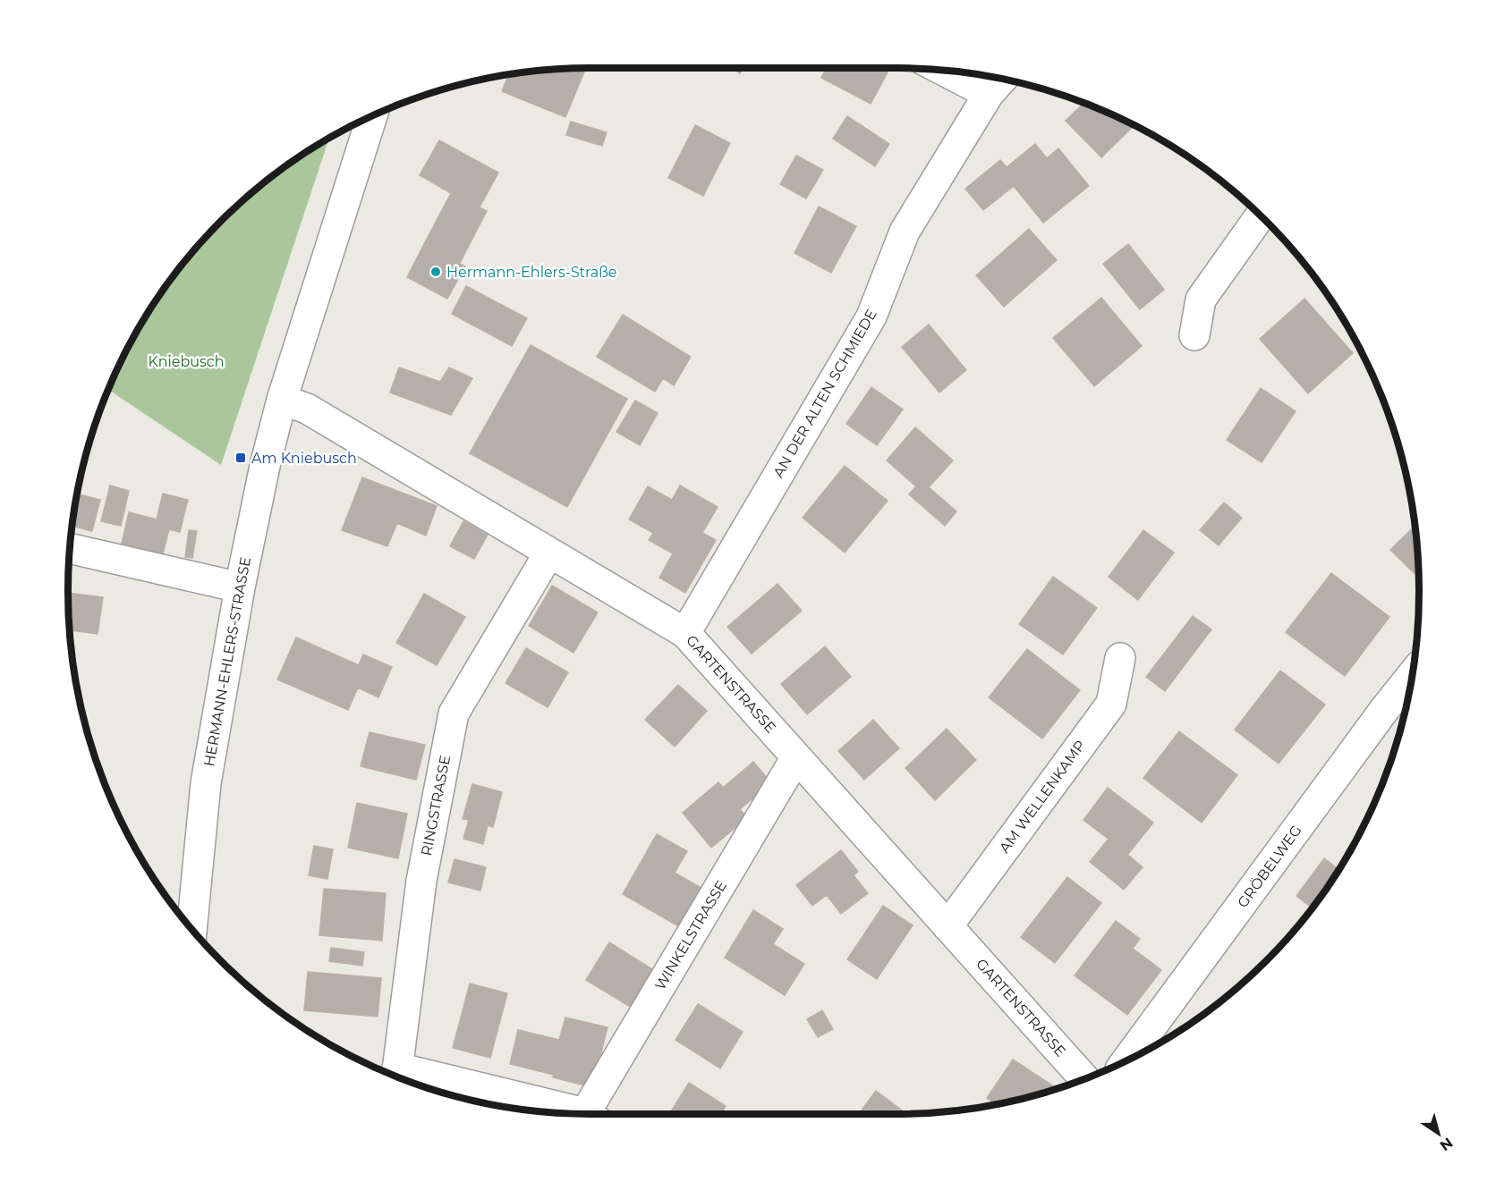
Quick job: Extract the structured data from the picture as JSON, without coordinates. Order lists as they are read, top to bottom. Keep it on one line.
{"streets":{"street":["AN DER ALTEN SCHMIEDE","HERMANN-EHLERS-STRASSE","GARTENSTRASSE","AM WELLENKAMP","RINGSTRASSE","GRÖBELWEG","WINKELSTRASSE"]},"crossings":[["AN DER ALTEN SCHMIEDE","GARTENSTRASSE"],["HERMANN-EHLERS-STRASSE","GARTENSTRASSE"],["GARTENSTRASSE","AM WELLENKAMP"],["GARTENSTRASSE","RINGSTRASSE"],["GARTENSTRASSE","WINKELSTRASSE"]],"parks":["Kniebusch"],"places":{"other":["Hermann-Ehlers-Straße"],"transit":["Am Kniebusch"]},"north":"bottom right"}
